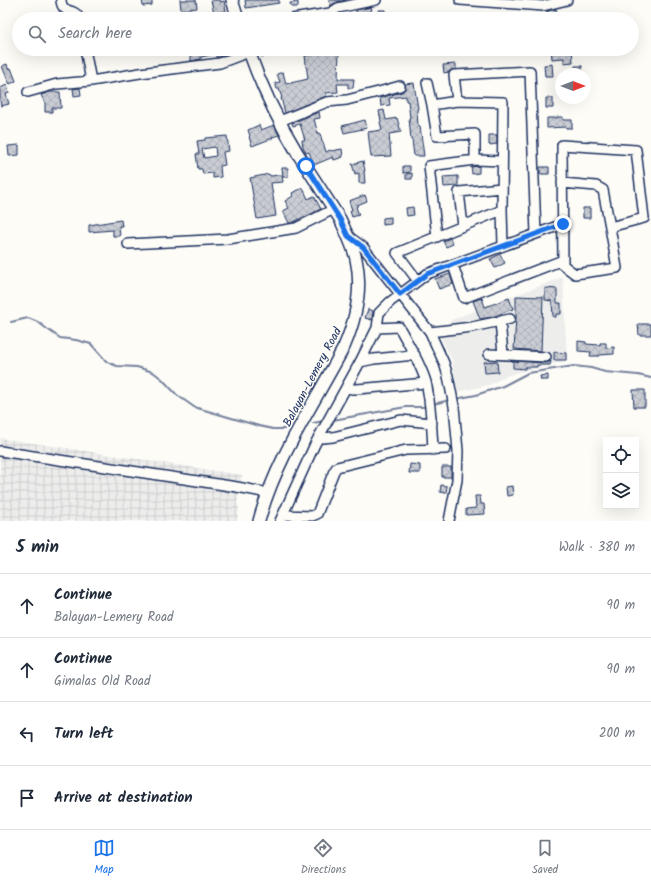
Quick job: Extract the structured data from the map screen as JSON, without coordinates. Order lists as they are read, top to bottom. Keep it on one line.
{"streets":{"main road":["Balayan-Lemery Road"]},"north":"right","page":{"search":"Search here","heading":["5 min","Walk · 380 m"],"list":[["Continue","Balayan-Lemery Road","90 m"],["Continue","Gimalas Old Road","90 m"],["Turn left","200 m"],"Arrive at destination"],"nav":["Map","Directions","Saved"]}}
